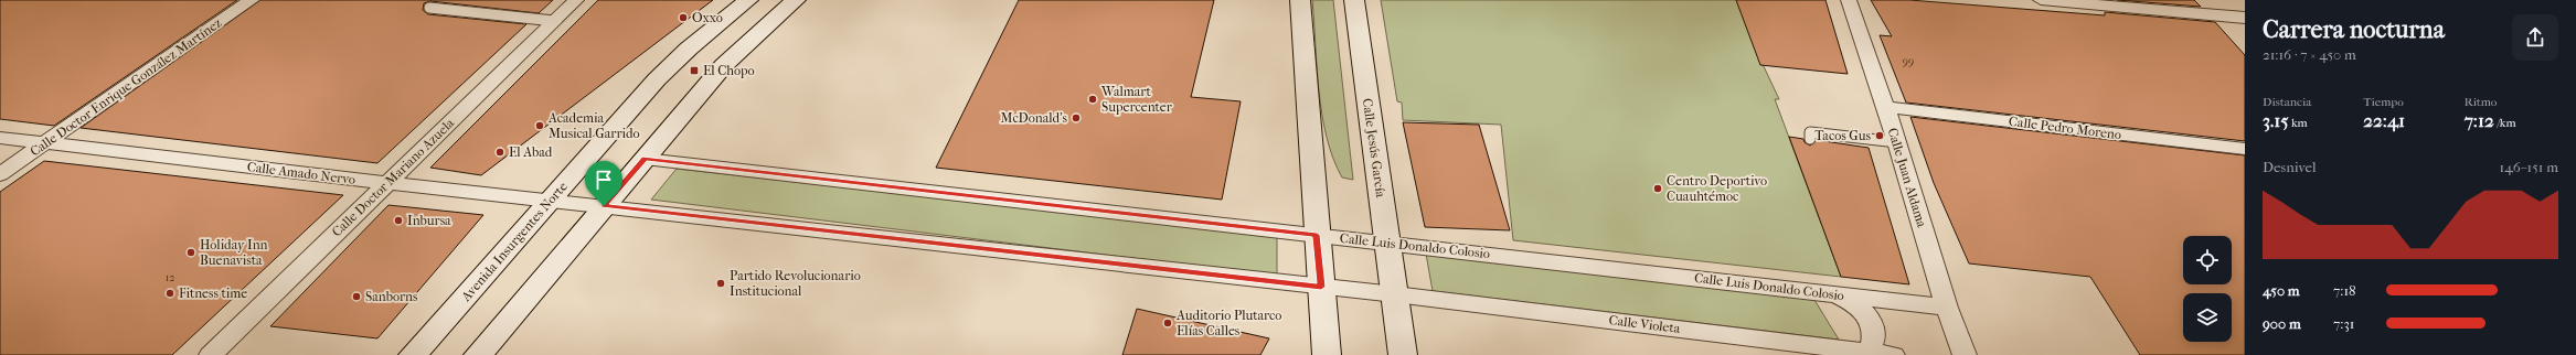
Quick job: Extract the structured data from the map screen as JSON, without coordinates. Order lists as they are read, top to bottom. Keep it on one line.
{"streets":{"main road":["Calle Jesús García","Avenida Insurgentes Norte"],"street":["Calle Doctor Enrique González Martínez","Calle Pedro Moreno","Calle Amado Nervo","Calle Doctor Mariano Azuela","Calle Juan Aldama","Calle Luis Donaldo Colosio","Calle Violeta"]},"crossings":[["Calle Doctor Enrique González Martínez","Calle Amado Nervo"],["Calle Pedro Moreno","Calle Juan Aldama"],["Calle Jesús García","Calle Luis Donaldo Colosio"],["Calle Jesús García","Calle Violeta"],["Calle Amado Nervo","Calle Doctor Mariano Azuela"],["Calle Amado Nervo","Avenida Insurgentes Norte"],["Calle Juan Aldama","Calle Luis Donaldo Colosio"]],"places":{"other":["Oxxo","Walmart Supercenter","McDonald's","Academia Musical Garrido","Tacos Gus","El Abad","Centro Deportivo Cuauhtémoc","Inbursa","Holiday Inn Buenavista","Partido Revolucionario Institucional","Fitness time","Sanborns","Auditorio Plutarco Elías Calles"],"transit":["El Chopo"]},"house_numbers":["99","12"],"page":{"heading":["Carrera nocturna","21:16 · 7 × 450 m"],"stats":[["Distancia","3.15 km"],["Tiempo","22:41"],["Ritmo","7:12 /km"]],"chart":["Desnivel","146–151 m"],"list":[{"name":"450 m","note":"7:18"},{"name":"900 m","note":"7:31"}]}}
